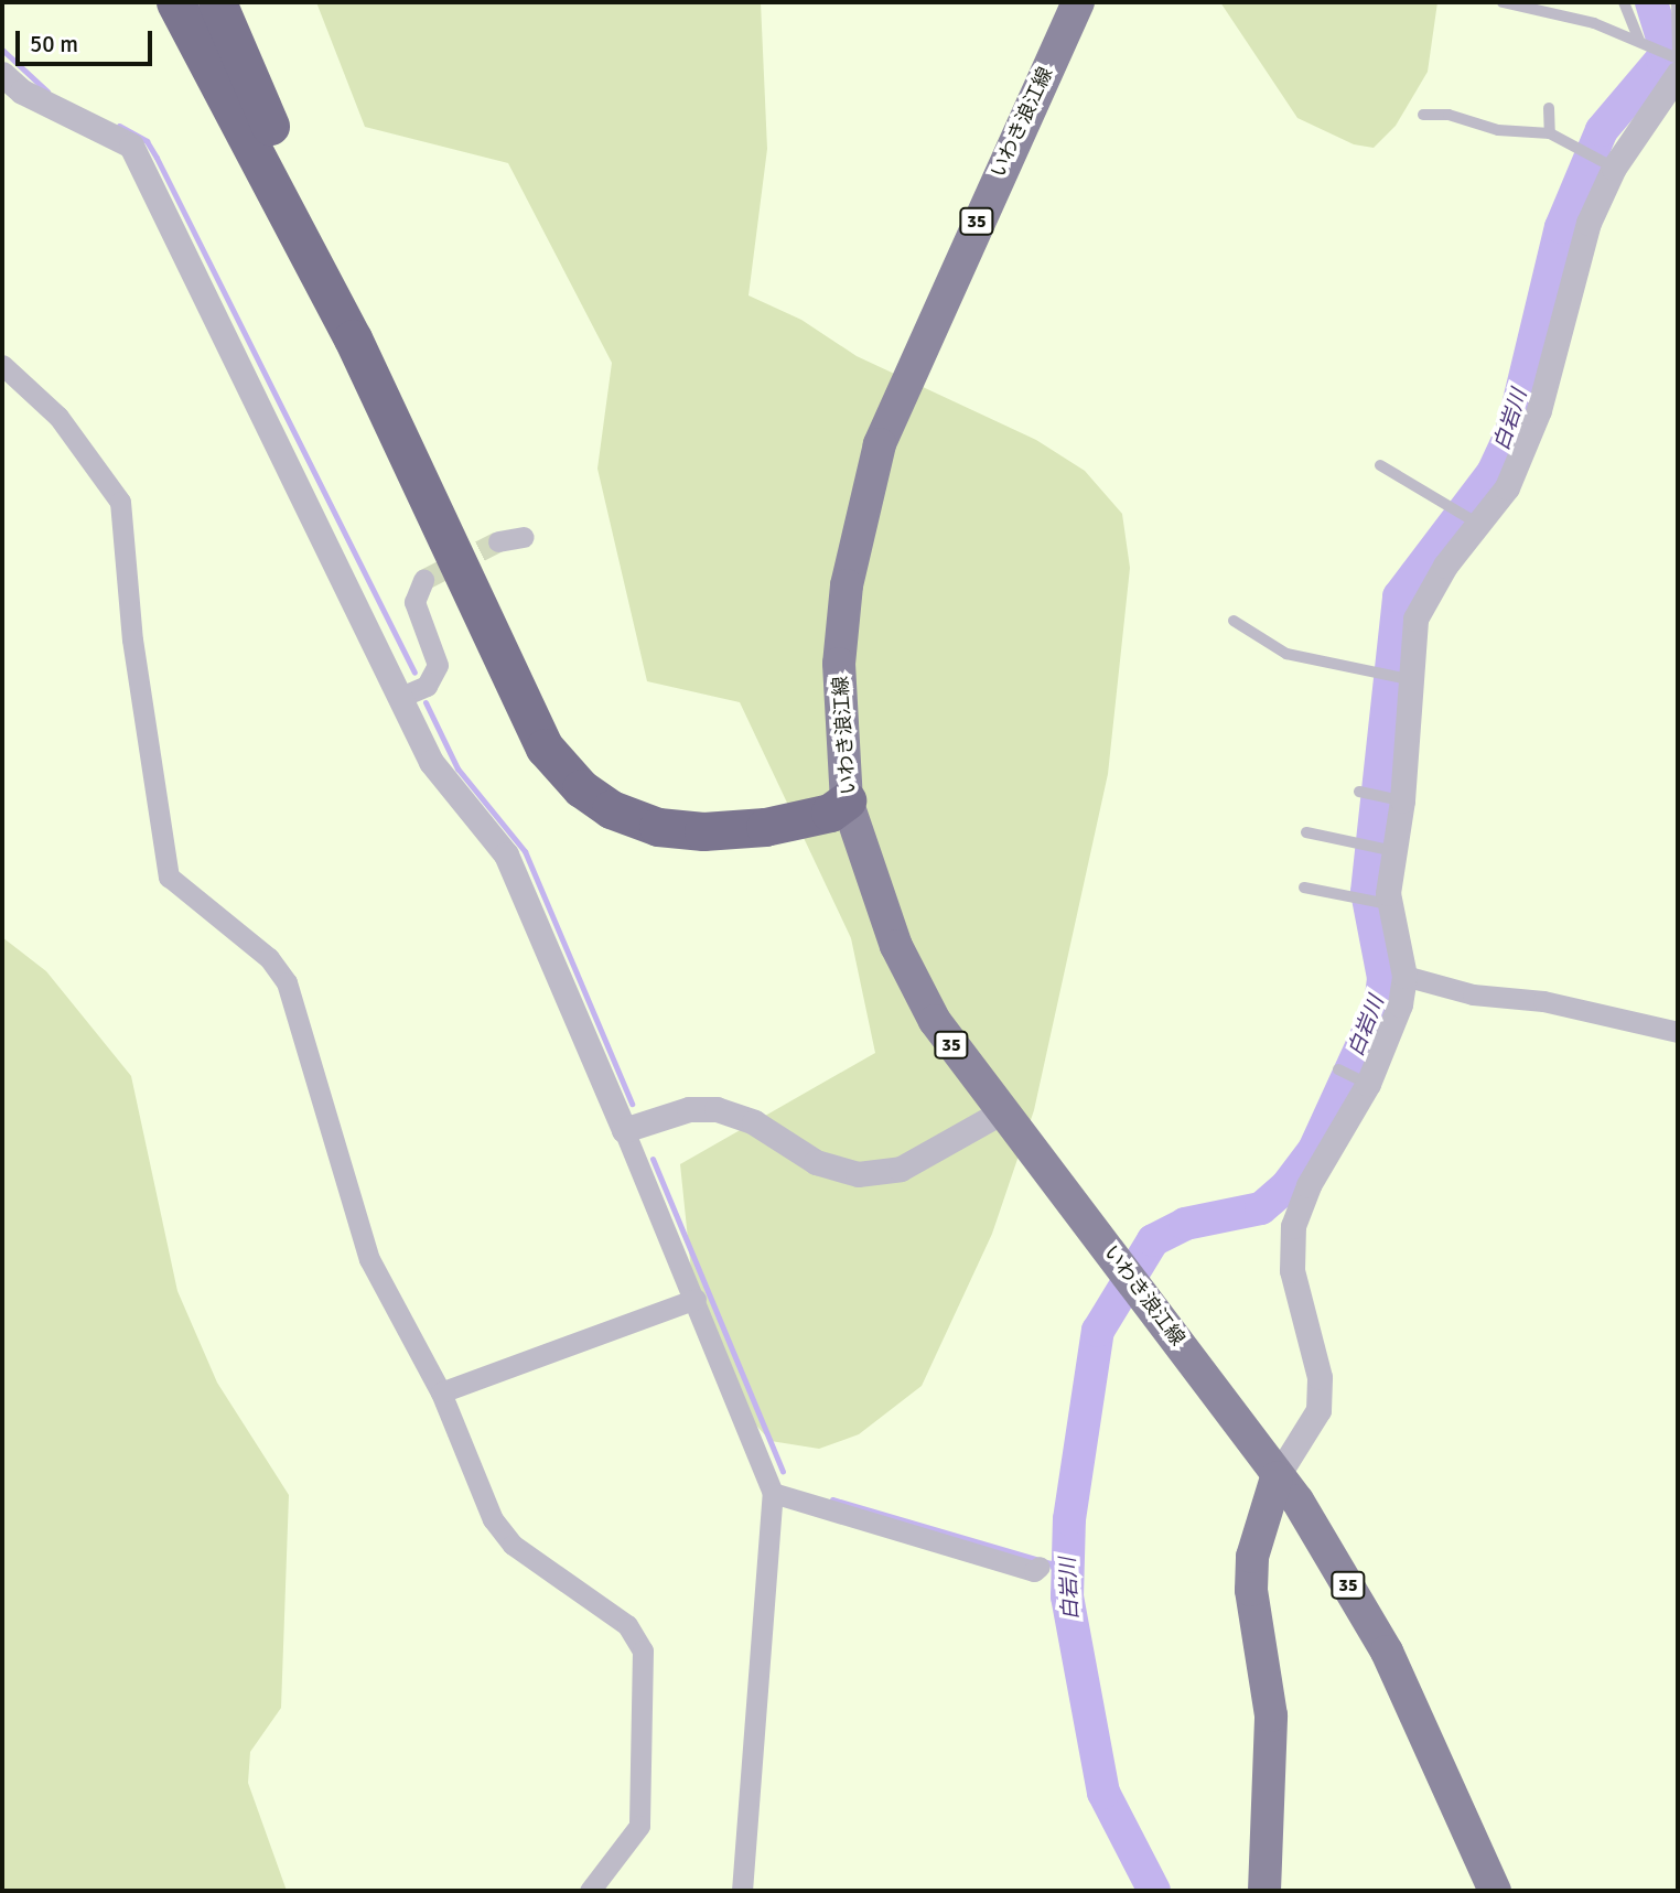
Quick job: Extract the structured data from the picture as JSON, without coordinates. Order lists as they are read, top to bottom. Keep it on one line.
{"streets":{"main road":["いわき浪江線","35"]},"water":["白岩川"],"scale_bar":"50 m"}
